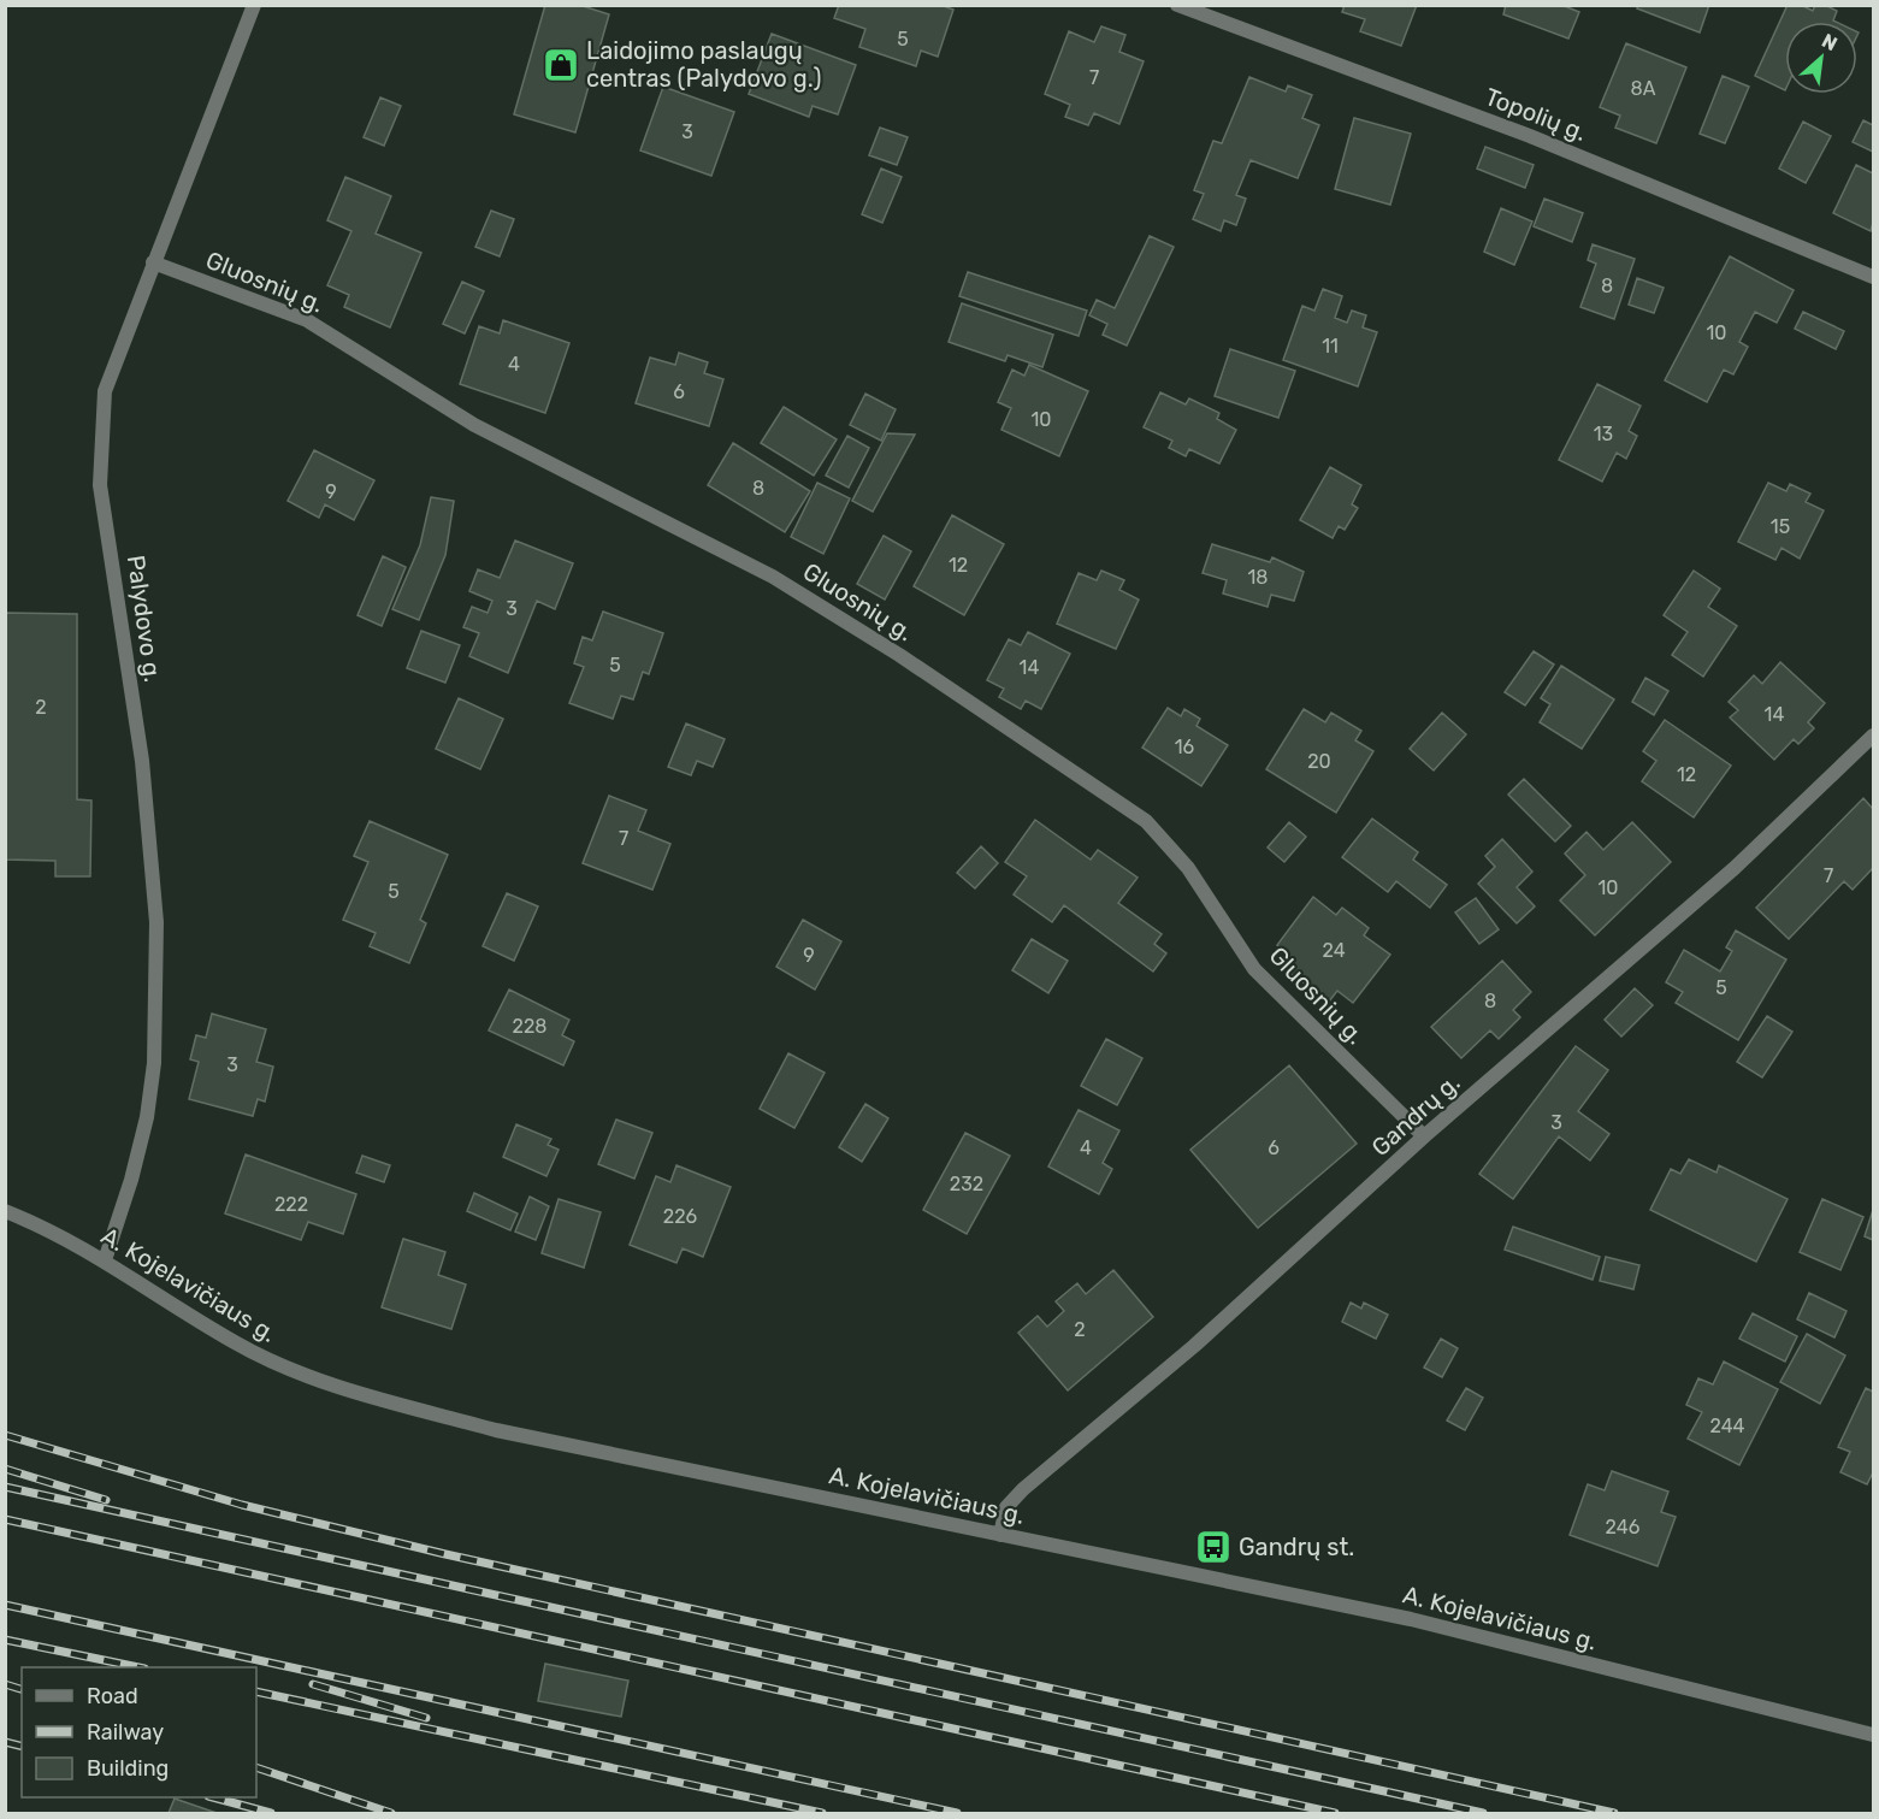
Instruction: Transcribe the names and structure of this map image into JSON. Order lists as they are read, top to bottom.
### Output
{
  "streets": {
    "street": [
      "Topolių g.",
      "Gluosnių g.",
      "Palydovo g.",
      "Gandrų g.",
      "A. Kojelavičiaus g."
    ]
  },
  "crossings": [
    ["Gluosnių g.", "Palydovo g."],
    ["Gluosnių g.", "Gandrų g."],
    ["Palydovo g.", "A. Kojelavičiaus g."],
    ["Gandrų g.", "A. Kojelavičiaus g."]
  ],
  "places": {
    "shop": ["Laidojimo paslaugų centras (Palydovo g.)"],
    "bus stop": ["Gandrų st."]
  },
  "house_numbers": [
    "5",
    "7",
    "8A",
    "3",
    "8",
    "10",
    "11",
    "4",
    "6",
    "10",
    "13",
    "8",
    "9",
    "15",
    "12",
    "18",
    "3",
    "5",
    "14",
    "2",
    "14",
    "16",
    "20",
    "12",
    "7",
    "7",
    "10",
    "5",
    "24",
    "9",
    "5",
    "8",
    "228",
    "3",
    "3",
    "4",
    "6",
    "232",
    "222",
    "226",
    "2",
    "244",
    "246"
  ],
  "legend": ["Road", "Railway", "Building"],
  "north": "top right"
}
